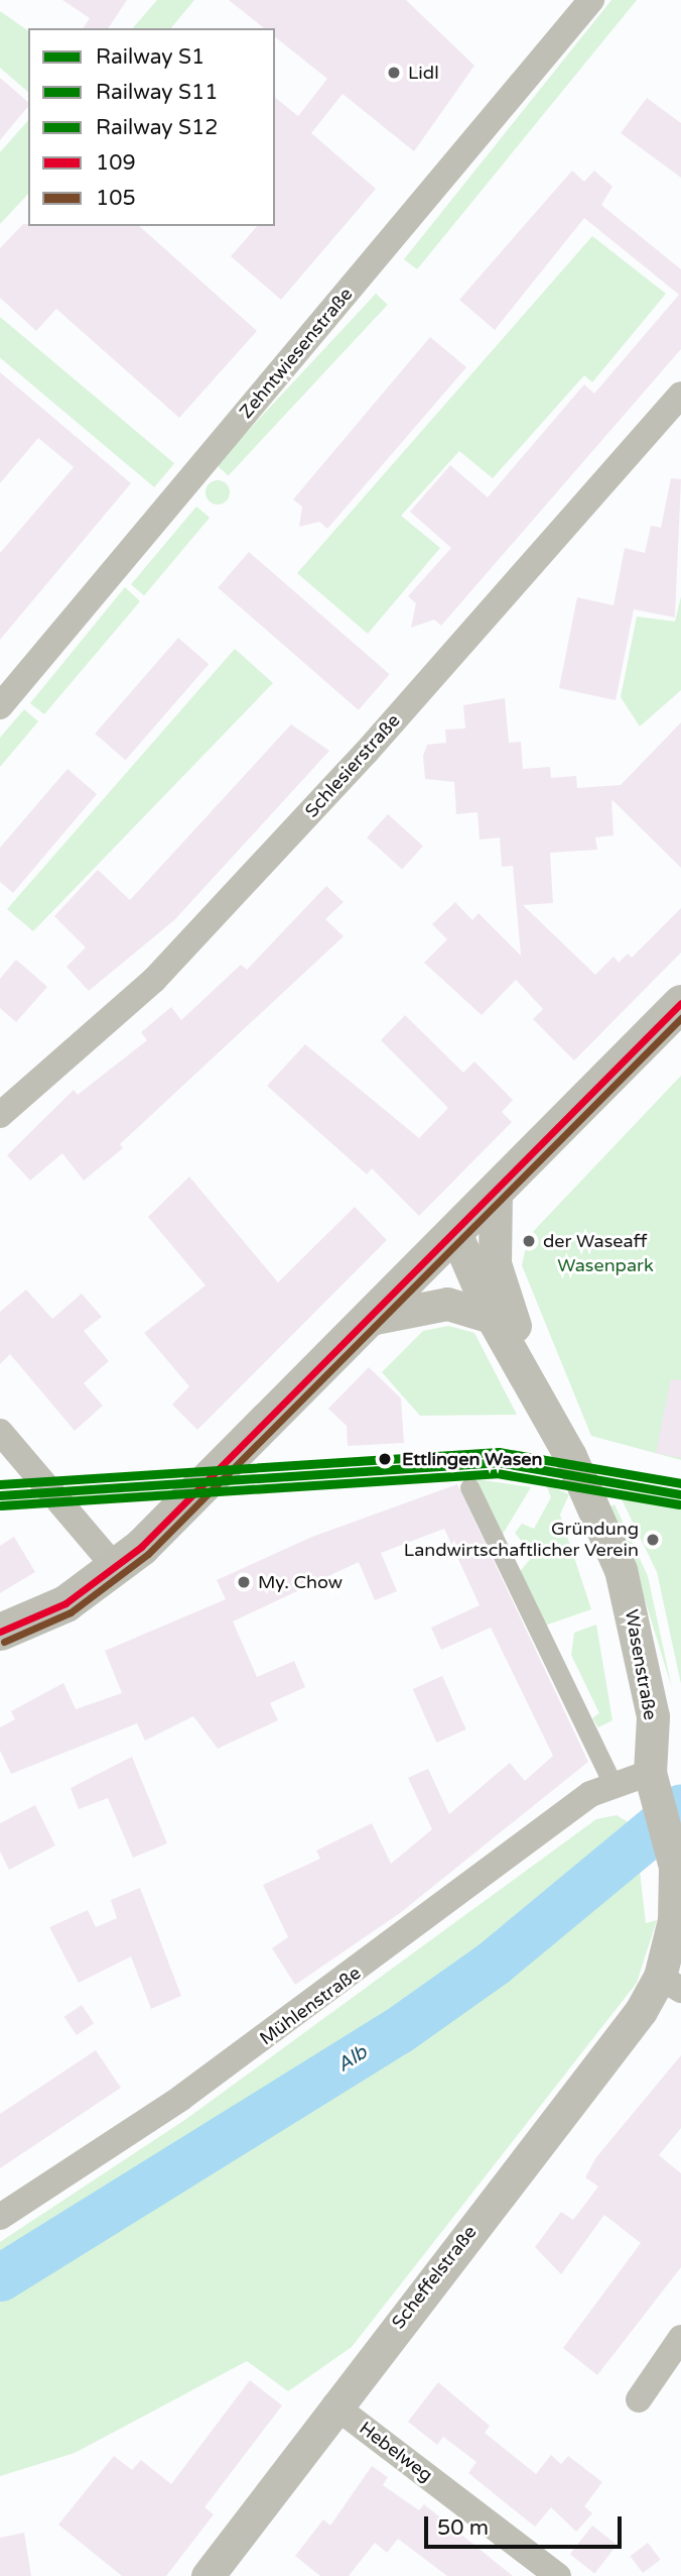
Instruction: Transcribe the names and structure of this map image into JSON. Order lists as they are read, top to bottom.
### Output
{
  "streets": {
    "street": [
      "Zehntwiesenstraße",
      "Schlesierstraße",
      "Wasenstraße",
      "Mühlenstraße",
      "Scheffelstraße",
      "Hebelweg"
    ]
  },
  "crossings": [
    ["Wasenstraße", "Mühlenstraße"],
    ["Wasenstraße", "Scheffelstraße"],
    ["Scheffelstraße", "Hebelweg"]
  ],
  "water": ["Alb"],
  "parks": ["Wasenpark"],
  "places": [
    "Lidl",
    "der Waseaff",
    "Ettlingen Wasen",
    "Gründung Landwirtschaftlicher Verein",
    "My. Chow"
  ],
  "lines": [
    "transit line 109",
    "transit line 105",
    "rail line S12",
    "rail line S1",
    "rail line S11"
  ],
  "legend": [
    "Railway S1",
    "Railway S11",
    "Railway S12",
    "109",
    "105"
  ],
  "scale_bar": "50 m"
}
